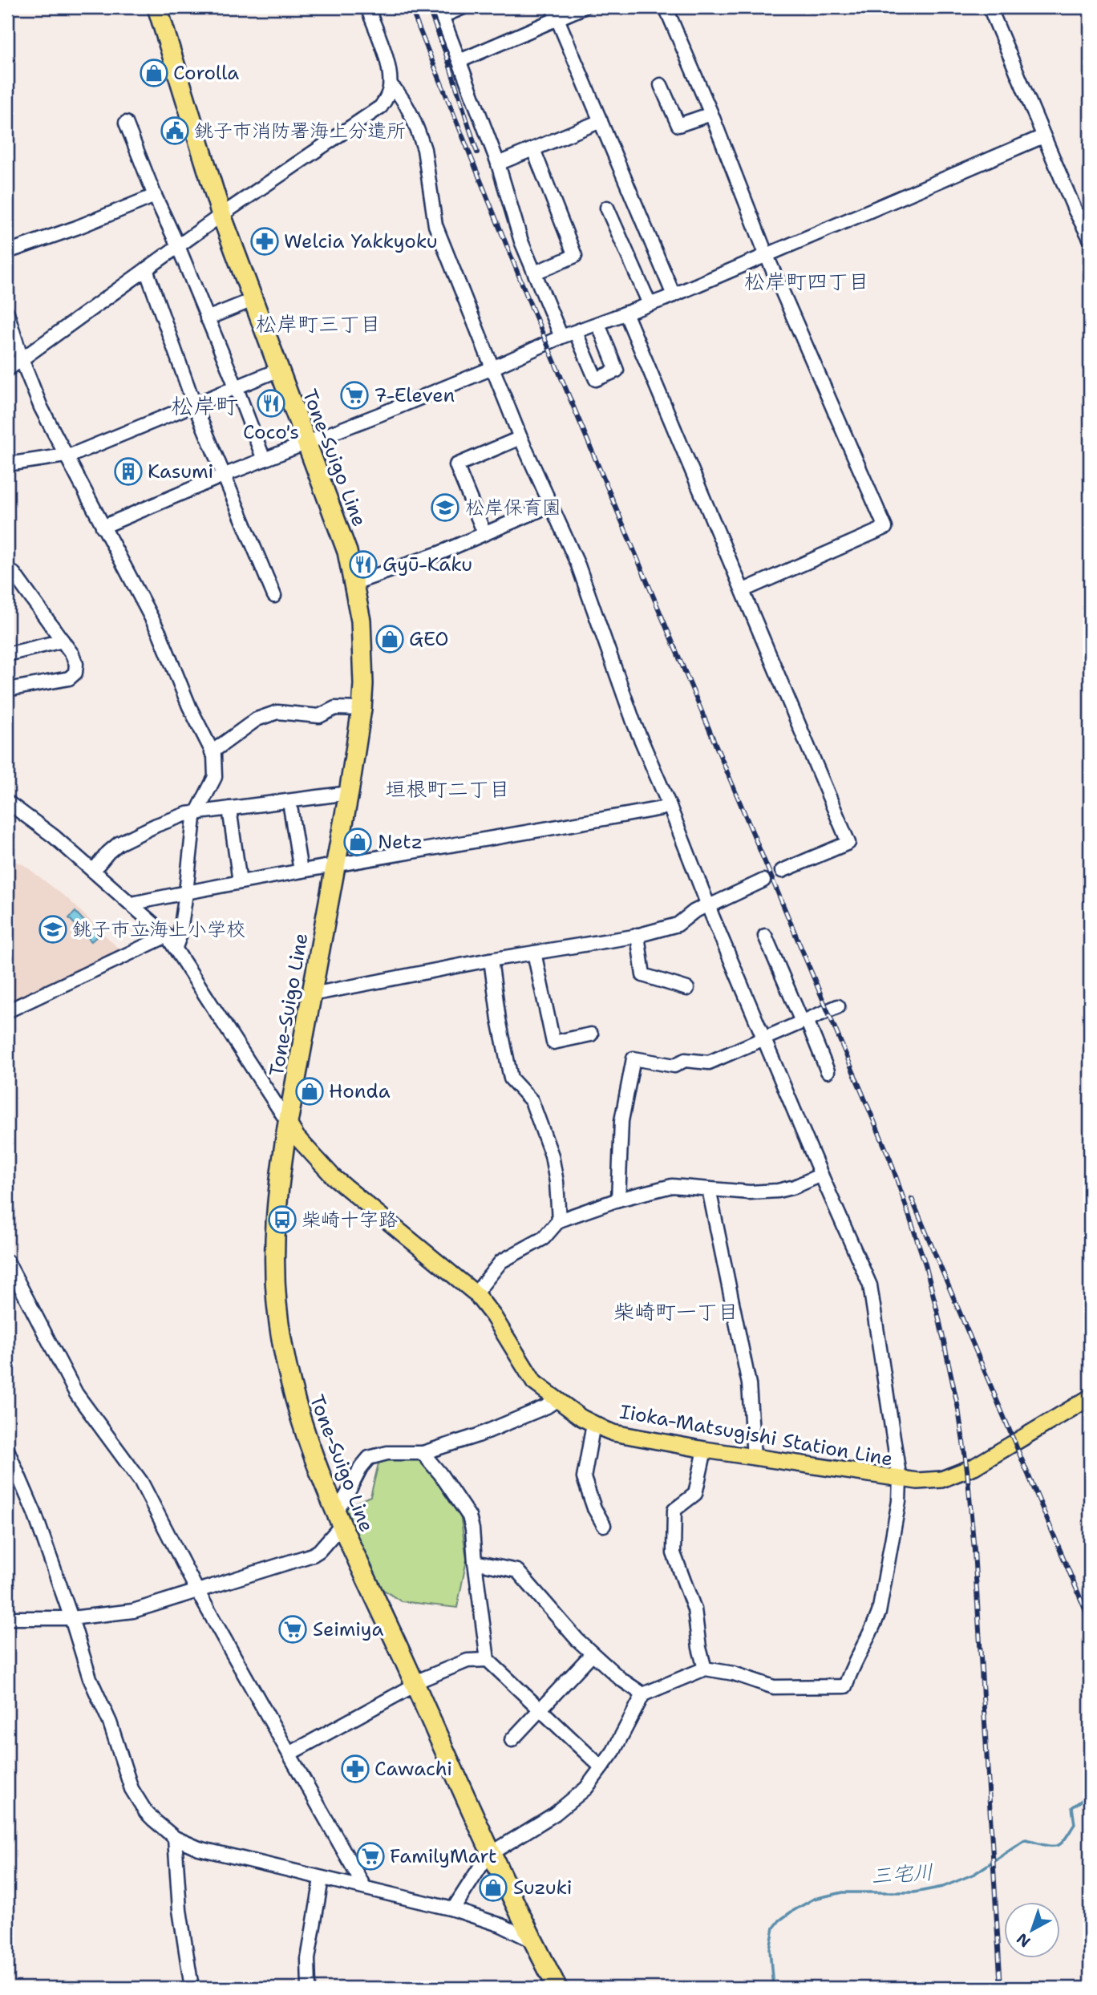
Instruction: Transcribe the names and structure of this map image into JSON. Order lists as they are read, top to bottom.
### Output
{
  "streets": {
    "highway": ["Tone-Suigo Line"],
    "main road": ["Iioka-Matsugishi Station Line"]
  },
  "crossings": [
    ["Tone-Suigo Line", "Iioka-Matsugishi Station Line"]
  ],
  "districts": [
    "松岸町四丁目",
    "松岸町三丁目",
    "松岸町",
    "垣根町二丁目",
    "柴崎町一丁目"
  ],
  "water": ["三宅川"],
  "places": {
    "shop": [
      "Corolla",
      "GEO",
      "Netz",
      "Honda",
      "Suzuki"
    ],
    "public building": ["銚子市消防署海上分遣所"],
    "pharmacy": ["Welcia Yakkyoku", "Cawachi"],
    "supermarket": ["7-Eleven", "Seimiya", "FamilyMart"],
    "restaurant": ["Coco's", "Gyū-Kaku"],
    "building": ["Kasumi"],
    "school or university": ["松岸保育園", "銚子市立海上小学校"],
    "bus stop": ["柴崎十字路"]
  },
  "north": "bottom left"
}
